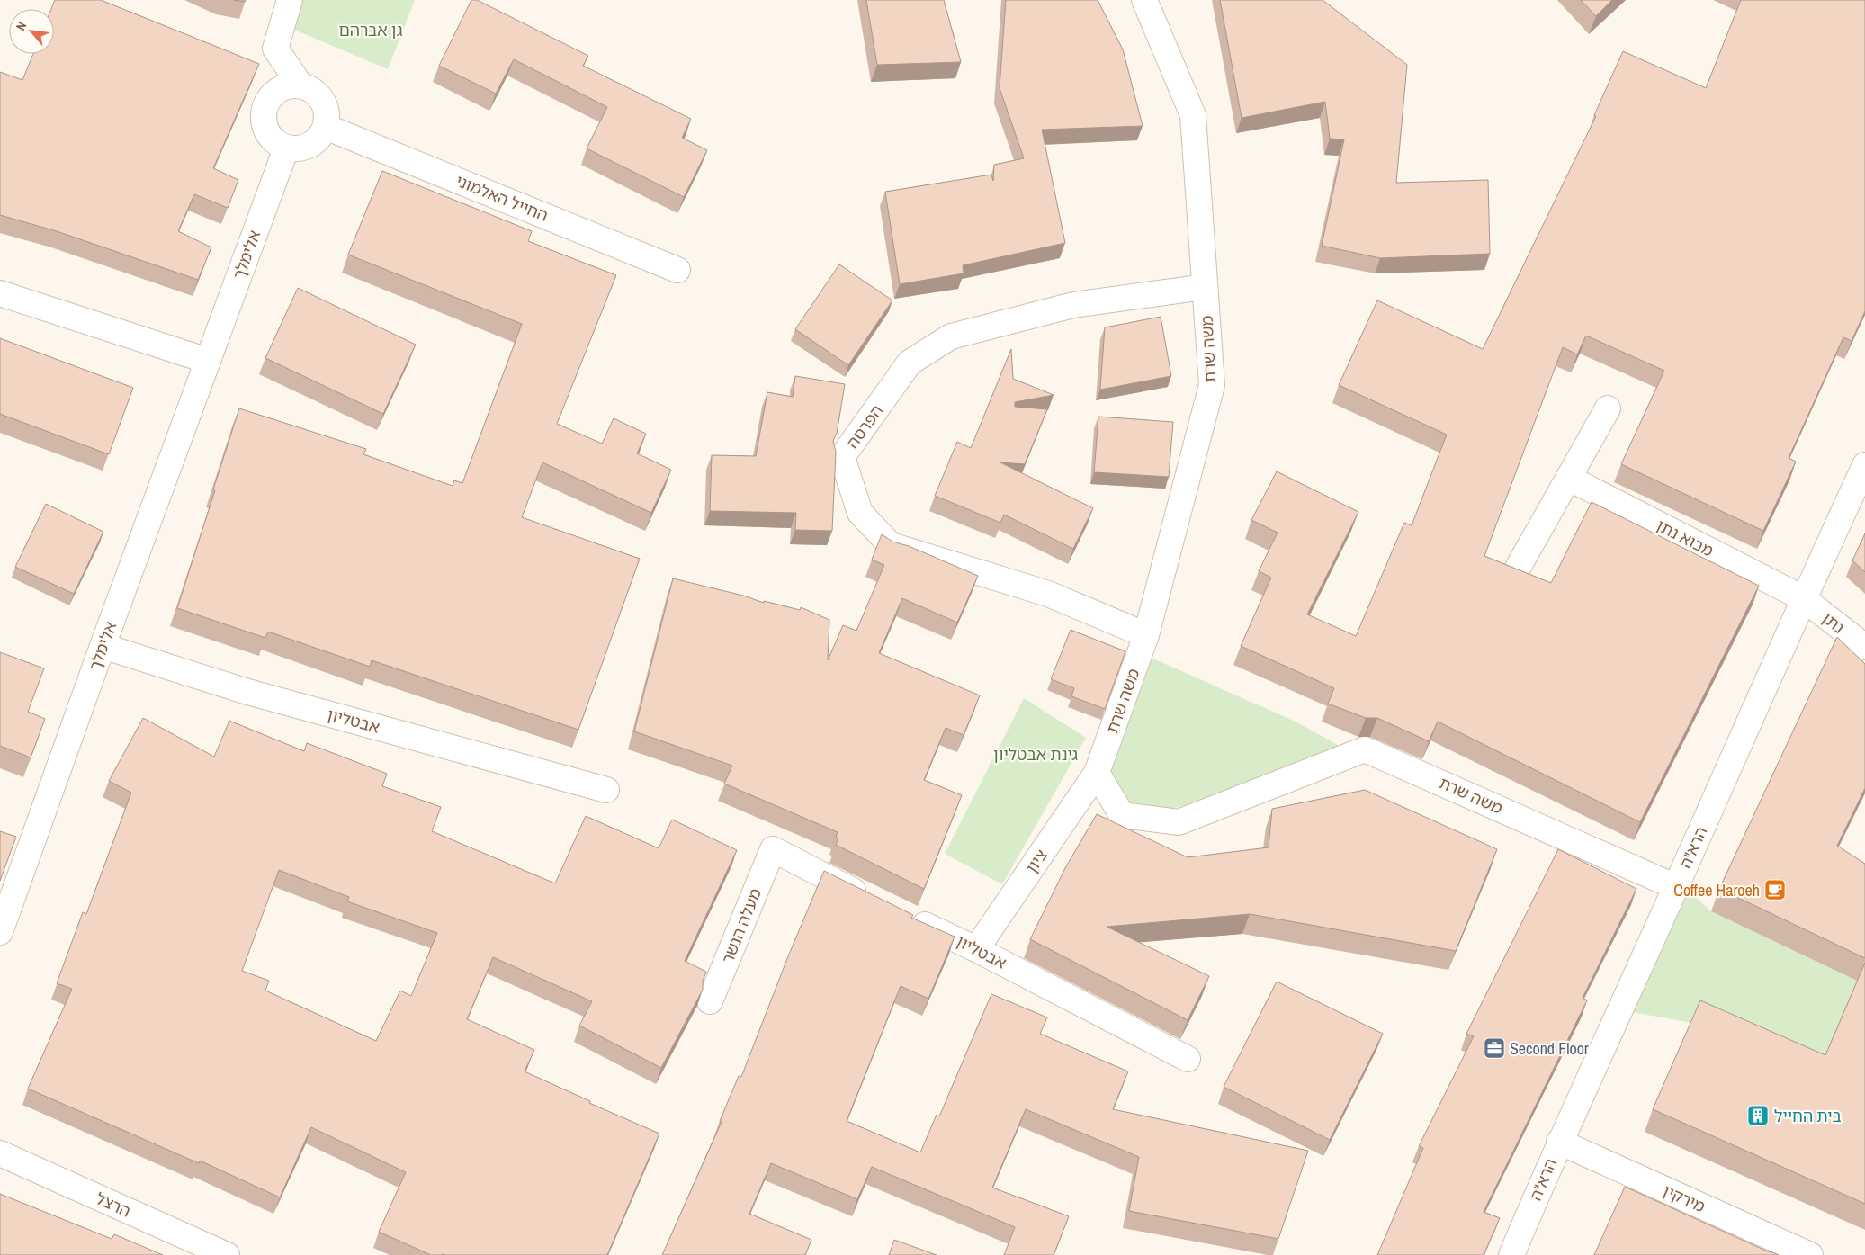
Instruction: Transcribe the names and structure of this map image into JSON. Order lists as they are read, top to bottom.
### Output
{
  "streets": {
    "street": [
      "החייל האלמוני",
      "אלימלך",
      "משה שרת",
      "הפרסה",
      "מבוא נתן",
      "נתן",
      "אבטליון",
      "הרא\"ה",
      "ציון",
      "מעלה הנשר",
      "מירקין",
      "הרצל"
    ]
  },
  "crossings": [
    ["החייל האלמוני", "אלימלך"],
    ["אלימלך", "אבטליון"],
    ["משה שרת", "הפרסה"],
    ["משה שרת", "הרא\"ה"],
    ["משה שרת", "ציון"],
    ["מבוא נתן", "נתן"],
    ["מבוא נתן", "הרא\"ה"],
    ["נתן", "הרא\"ה"],
    ["אבטליון", "ציון"],
    ["הרא\"ה", "מירקין"]
  ],
  "parks": ["גן אברהם", "גינת אבטליון"],
  "places": {
    "cafe": ["Coffee Haroeh"],
    "office": ["Second Floor"],
    "building": ["בית החייל"]
  },
  "north": "top left"
}
